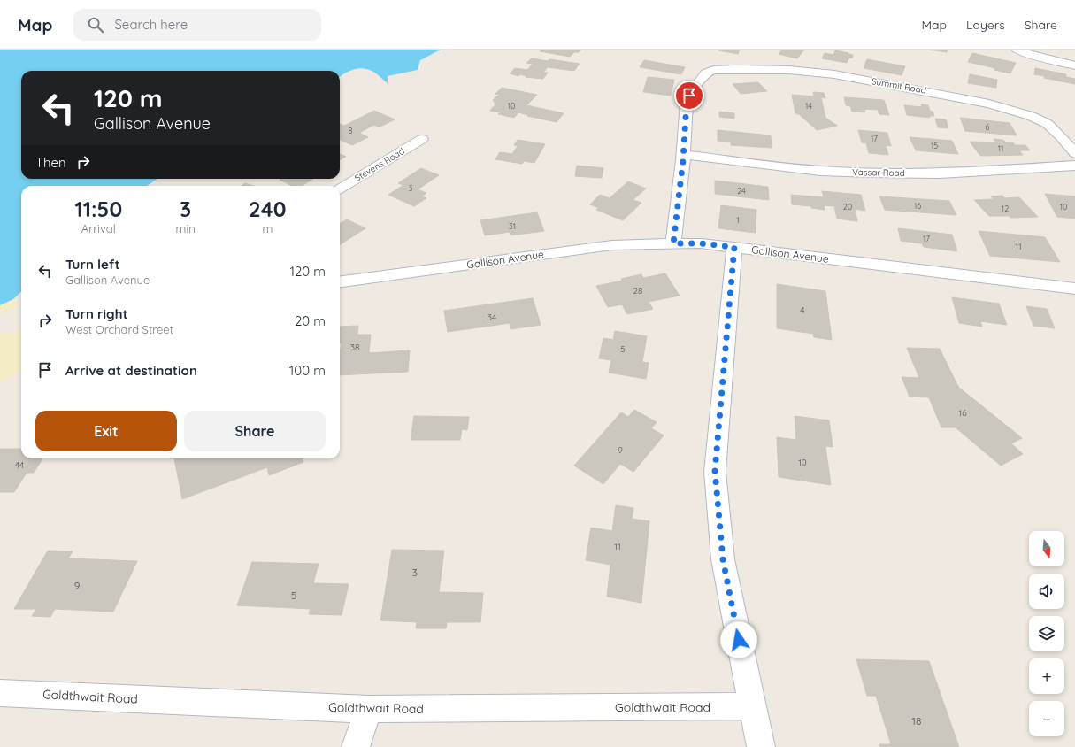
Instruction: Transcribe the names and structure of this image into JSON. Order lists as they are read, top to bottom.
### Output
{
  "streets": {
    "street": [
      "Summit Road",
      "Stevens Road",
      "Vassar Road",
      "Gallison Avenue",
      "Goldthwait Road"
    ]
  },
  "crossings": [
    ["Summit Road", "Vassar Road"]
  ],
  "house_numbers": [
    "10",
    "14",
    "6",
    "8",
    "17",
    "15",
    "11",
    "3",
    "24",
    "16",
    "20",
    "10",
    "12",
    "1",
    "31",
    "17",
    "11",
    "28",
    "4",
    "34",
    "38",
    "5",
    "16",
    "9",
    "10",
    "44",
    "11",
    "3",
    "9",
    "5",
    "18"
  ],
  "north": "bottom",
  "page": {
    "header": "Map",
    "search": "Search here",
    "nav": ["Map", "Layers", "Share"],
    "turn": ["120 m", "Gallison Avenue"],
    "then": "Then",
    "eta": [
      "11:50",
      "Arrival",
      "3",
      "min",
      "240",
      "m"
    ],
    "list": [
      {
        "name": "Turn left",
        "note": "Gallison Avenue",
        "value": "120 m"
      },
      {
        "name": "Turn right",
        "note": "West Orchard Street",
        "value": "20 m"
      },
      {
        "name": "Arrive at destination",
        "value": "100 m"
      }
    ],
    "buttons": ["Exit", "Share"],
    "map_buttons": ["+", "−"]
  }
}
